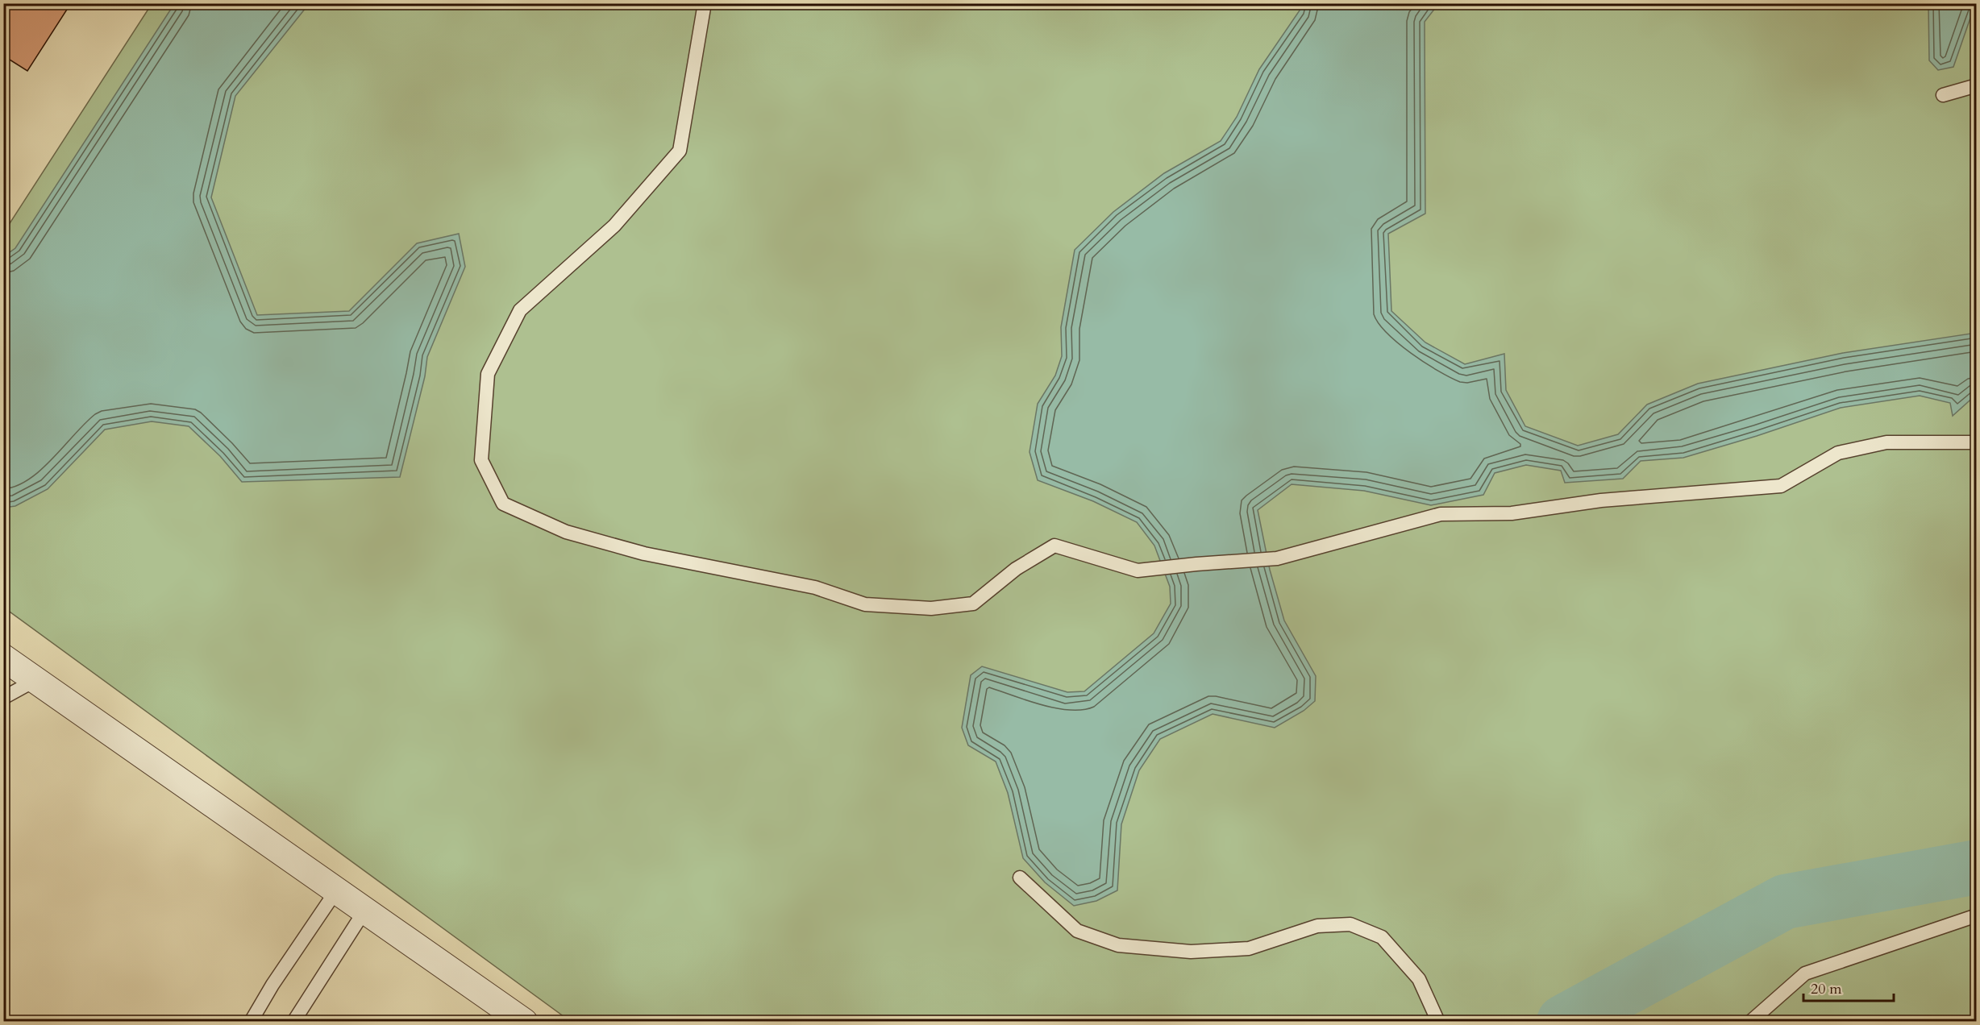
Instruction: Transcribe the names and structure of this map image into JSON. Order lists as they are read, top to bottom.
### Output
{
  "scale_bar": "20 m"
}
